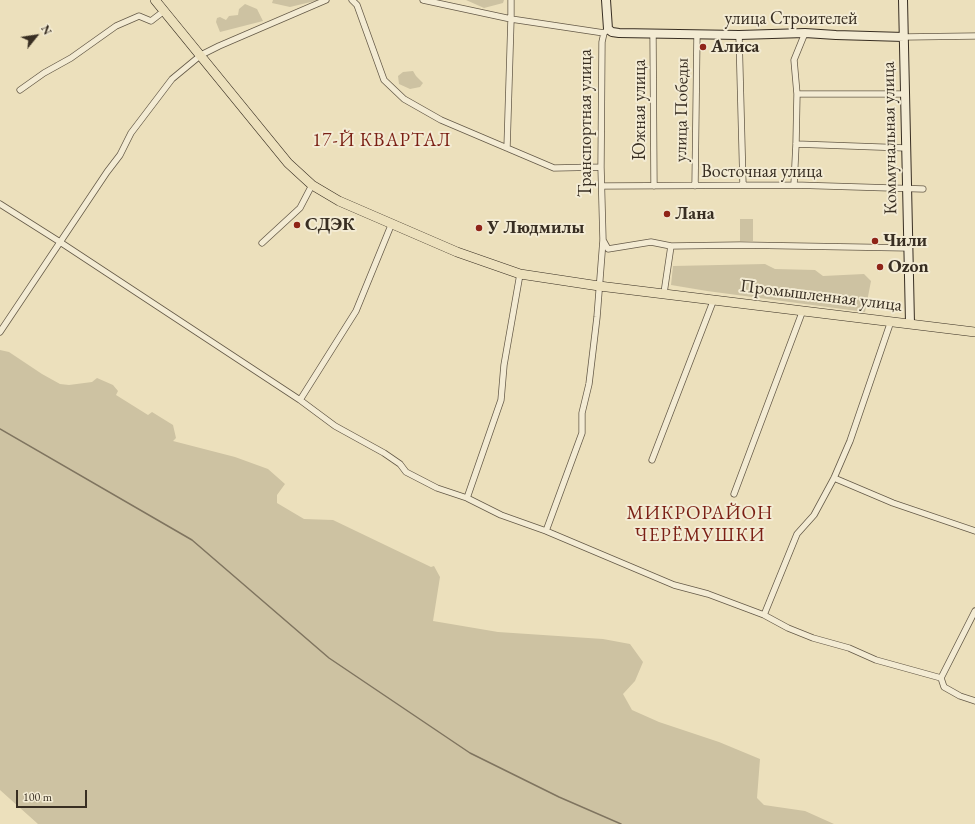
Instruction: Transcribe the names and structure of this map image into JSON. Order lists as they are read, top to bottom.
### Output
{
  "streets": {
    "main road": ["Промышленная улица"],
    "street": [
      "улица Строителей",
      "Южная улица",
      "улица Победы",
      "Транспортная улица",
      "Коммунальная улица",
      "Восточная улица"
    ]
  },
  "crossings": [
    ["улица Строителей", "Южная улица"],
    ["улица Строителей", "улица Победы"],
    ["улица Строителей", "Транспортная улица"],
    ["улица Строителей", "Коммунальная улица"],
    ["Южная улица", "Восточная улица"],
    ["улица Победы", "Восточная улица"],
    ["Транспортная улица", "Восточная улица"],
    ["Транспортная улица", "Промышленная улица"],
    ["Коммунальная улица", "Восточная улица"],
    ["Коммунальная улица", "Промышленная улица"]
  ],
  "districts": ["17-Й КВАРТАЛ", "МИКРОРАЙОН ЧЕРЁМУШКИ"],
  "places": [
    "Алиса",
    "Лана",
    "СДЭК",
    "У Людмилы",
    "Чили",
    "Ozon"
  ],
  "scale_bar": "100 m",
  "north": "top right"
}
